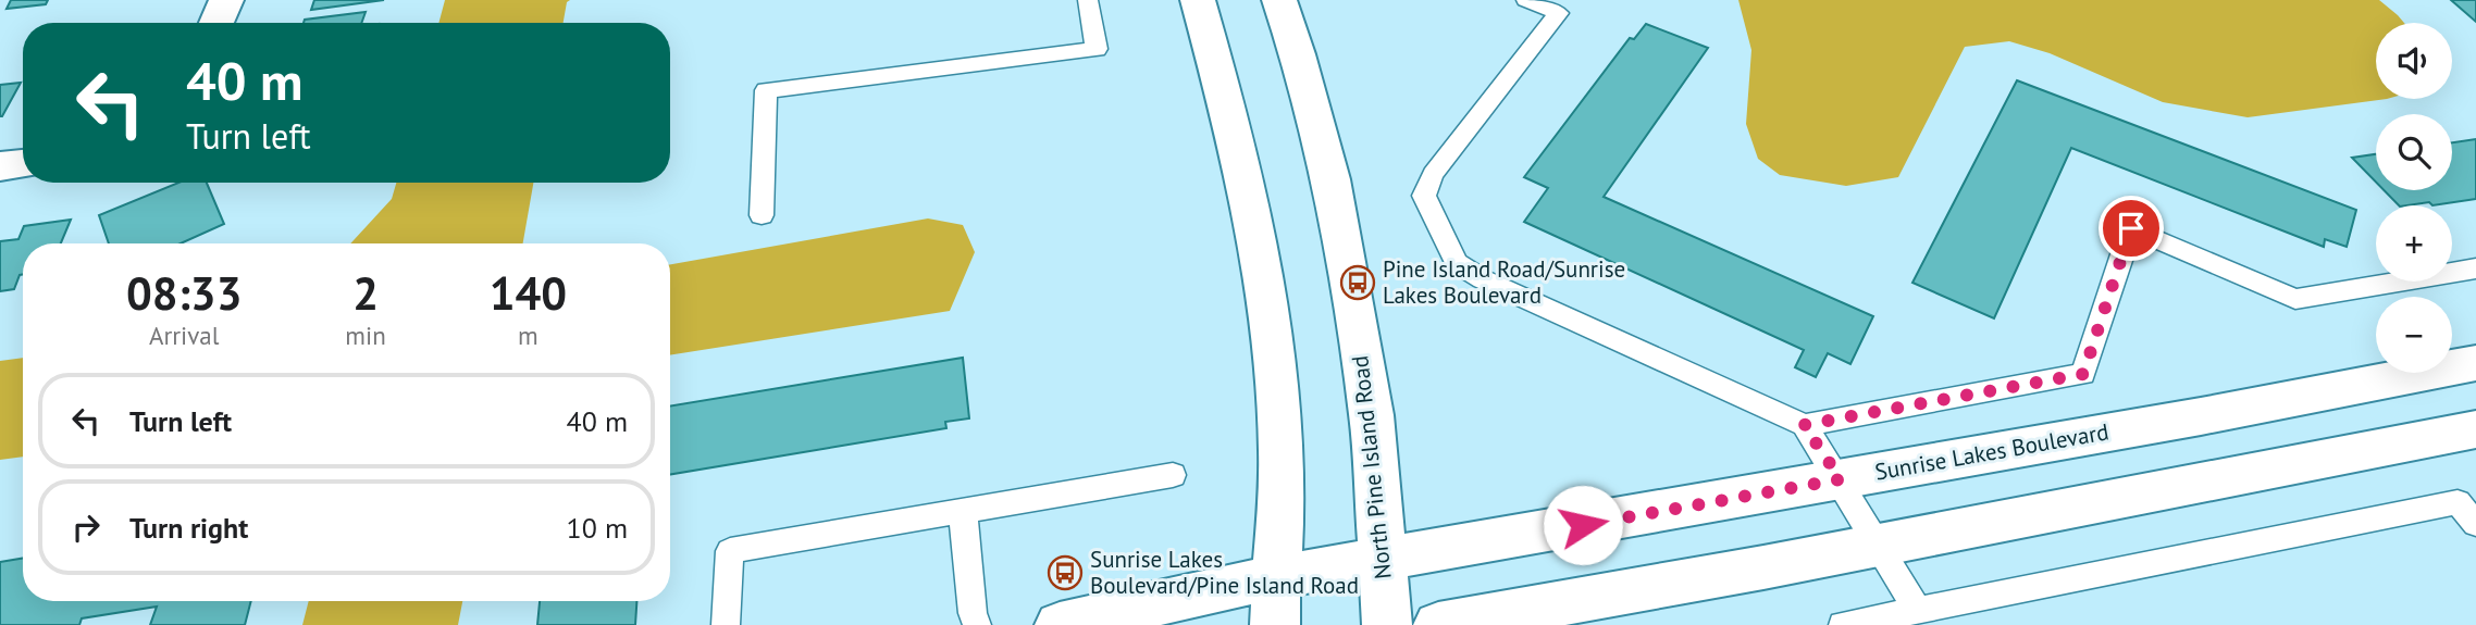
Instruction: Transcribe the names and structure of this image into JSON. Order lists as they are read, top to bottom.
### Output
{
  "streets": {
    "street": ["Sunrise Lakes Boulevard", "North Pine Island Road"]
  },
  "crossings": [
    ["Sunrise Lakes Boulevard", "North Pine Island Road"]
  ],
  "places": {
    "bus stop": ["Pine Island Road/Sunrise Lakes Boulevard", "Sunrise Lakes Boulevard/Pine Island Road"]
  },
  "page": {
    "map_buttons": ["+", "−"],
    "turn": ["40 m", "Turn left"],
    "eta": [
      "08:33",
      "Arrival",
      "2",
      "min",
      "140",
      "m"
    ],
    "list": [
      {
        "name": "Turn left",
        "value": "40 m"
      },
      {
        "name": "Turn right",
        "value": "10 m"
      }
    ]
  }
}
